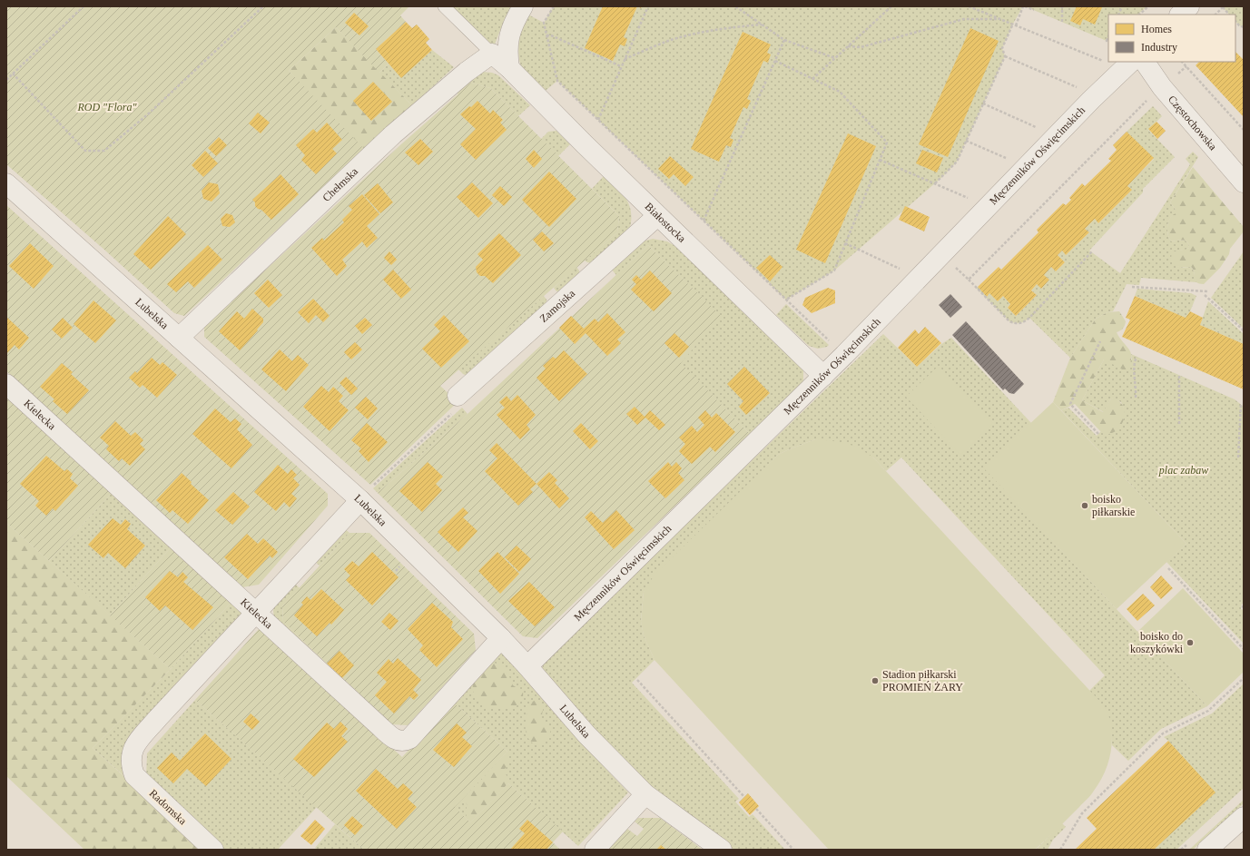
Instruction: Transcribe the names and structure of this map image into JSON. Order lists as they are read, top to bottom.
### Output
{
  "streets": {
    "street": [
      "Częstochowska",
      "Męczenników Oświęcimskich",
      "Chełmska",
      "Białostocka",
      "Zamojska",
      "Lubelska",
      "Kielecka",
      "Radomska"
    ]
  },
  "crossings": [
    ["Męczenników Oświęcimskich", "Białostocka"],
    ["Męczenników Oświęcimskich", "Lubelska"],
    ["Chełmska", "Lubelska"],
    ["Białostocka", "Zamojska"],
    ["Lubelska", "Kielecka"],
    ["Kielecka", "Radomska"]
  ],
  "parks": ["ROD \"Flora\"", "plac zabaw"],
  "places": ["boisko piłkarskie", "boisko do koszykówki", "Stadion piłkarski PROMIEŃ ŻARY"],
  "legend": ["Homes", "Industry"]
}
